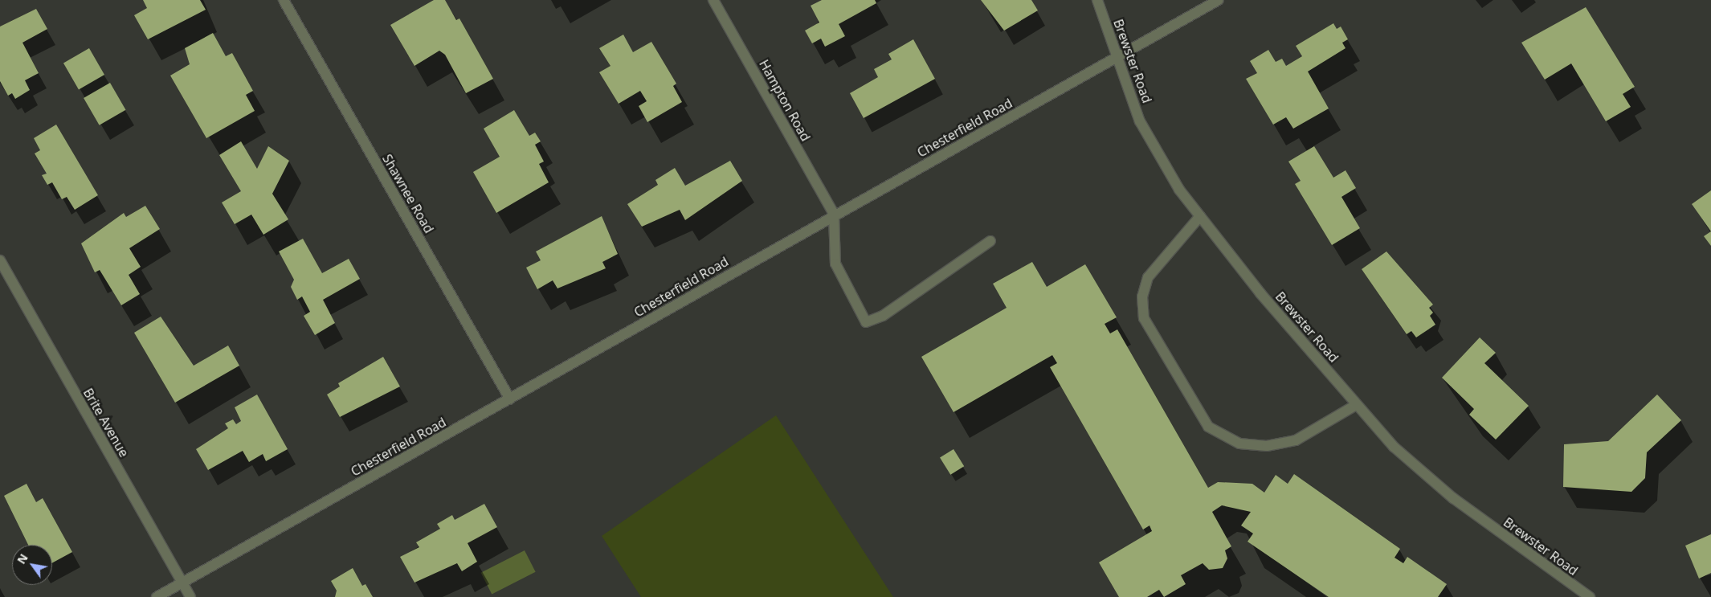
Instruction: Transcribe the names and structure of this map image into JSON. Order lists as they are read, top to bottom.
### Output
{
  "streets": {
    "street": [
      "Brewster Road",
      "Hampton Road",
      "Chesterfield Road",
      "Shawnee Road",
      "Brite Avenue"
    ]
  },
  "crossings": [
    ["Brewster Road", "Chesterfield Road"],
    ["Hampton Road", "Chesterfield Road"],
    ["Chesterfield Road", "Shawnee Road"],
    ["Chesterfield Road", "Brite Avenue"]
  ],
  "north": "top left"
}
